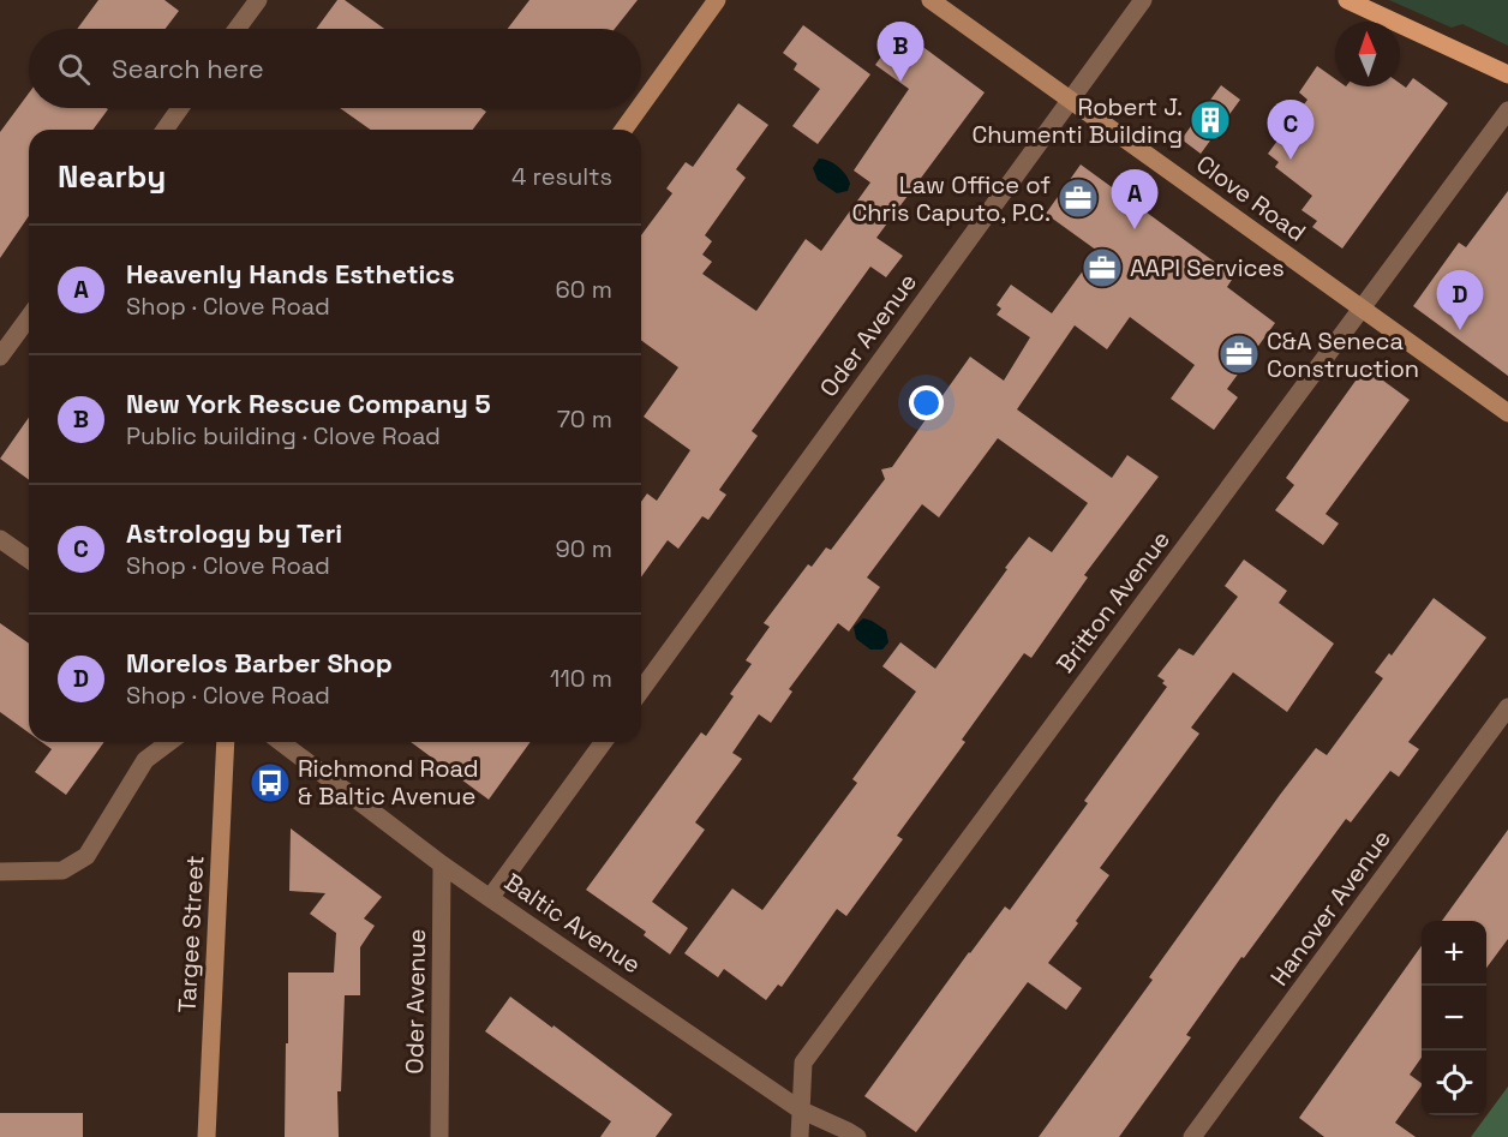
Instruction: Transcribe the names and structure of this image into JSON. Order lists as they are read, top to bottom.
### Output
{
  "streets": {
    "street": [
      "Clove Road",
      "Oder Avenue",
      "Britton Avenue",
      "Hanover Avenue",
      "Baltic Avenue",
      "Targee Street"
    ]
  },
  "crossings": [
    ["Clove Road", "Oder Avenue"],
    ["Clove Road", "Britton Avenue"],
    ["Oder Avenue", "Baltic Avenue"],
    ["Britton Avenue", "Baltic Avenue"]
  ],
  "places": {
    "building": ["Robert J. Chumenti Building"],
    "office": ["Law Office of Chris Caputo, P.C.", "AAPI Services", "C&A Seneca Construction"],
    "bus stop": ["Richmond Road & Baltic Avenue"]
  },
  "north": "top",
  "page": {
    "pins": [
      "B",
      "C",
      "A",
      "D"
    ],
    "search": "Search here",
    "heading": ["Nearby", "4 results"],
    "list": [
      {
        "mark": "A",
        "name": "Heavenly Hands Esthetics",
        "note": "Shop · Clove Road",
        "value": "60 m"
      },
      {
        "mark": "B",
        "name": "New York Rescue Company 5",
        "note": "Public building · Clove Road",
        "value": "70 m"
      },
      {
        "mark": "C",
        "name": "Astrology by Teri",
        "note": "Shop · Clove Road",
        "value": "90 m"
      },
      {
        "mark": "D",
        "name": "Morelos Barber Shop",
        "note": "Shop · Clove Road",
        "value": "110 m"
      }
    ],
    "map_buttons": ["+", "−"]
  }
}
